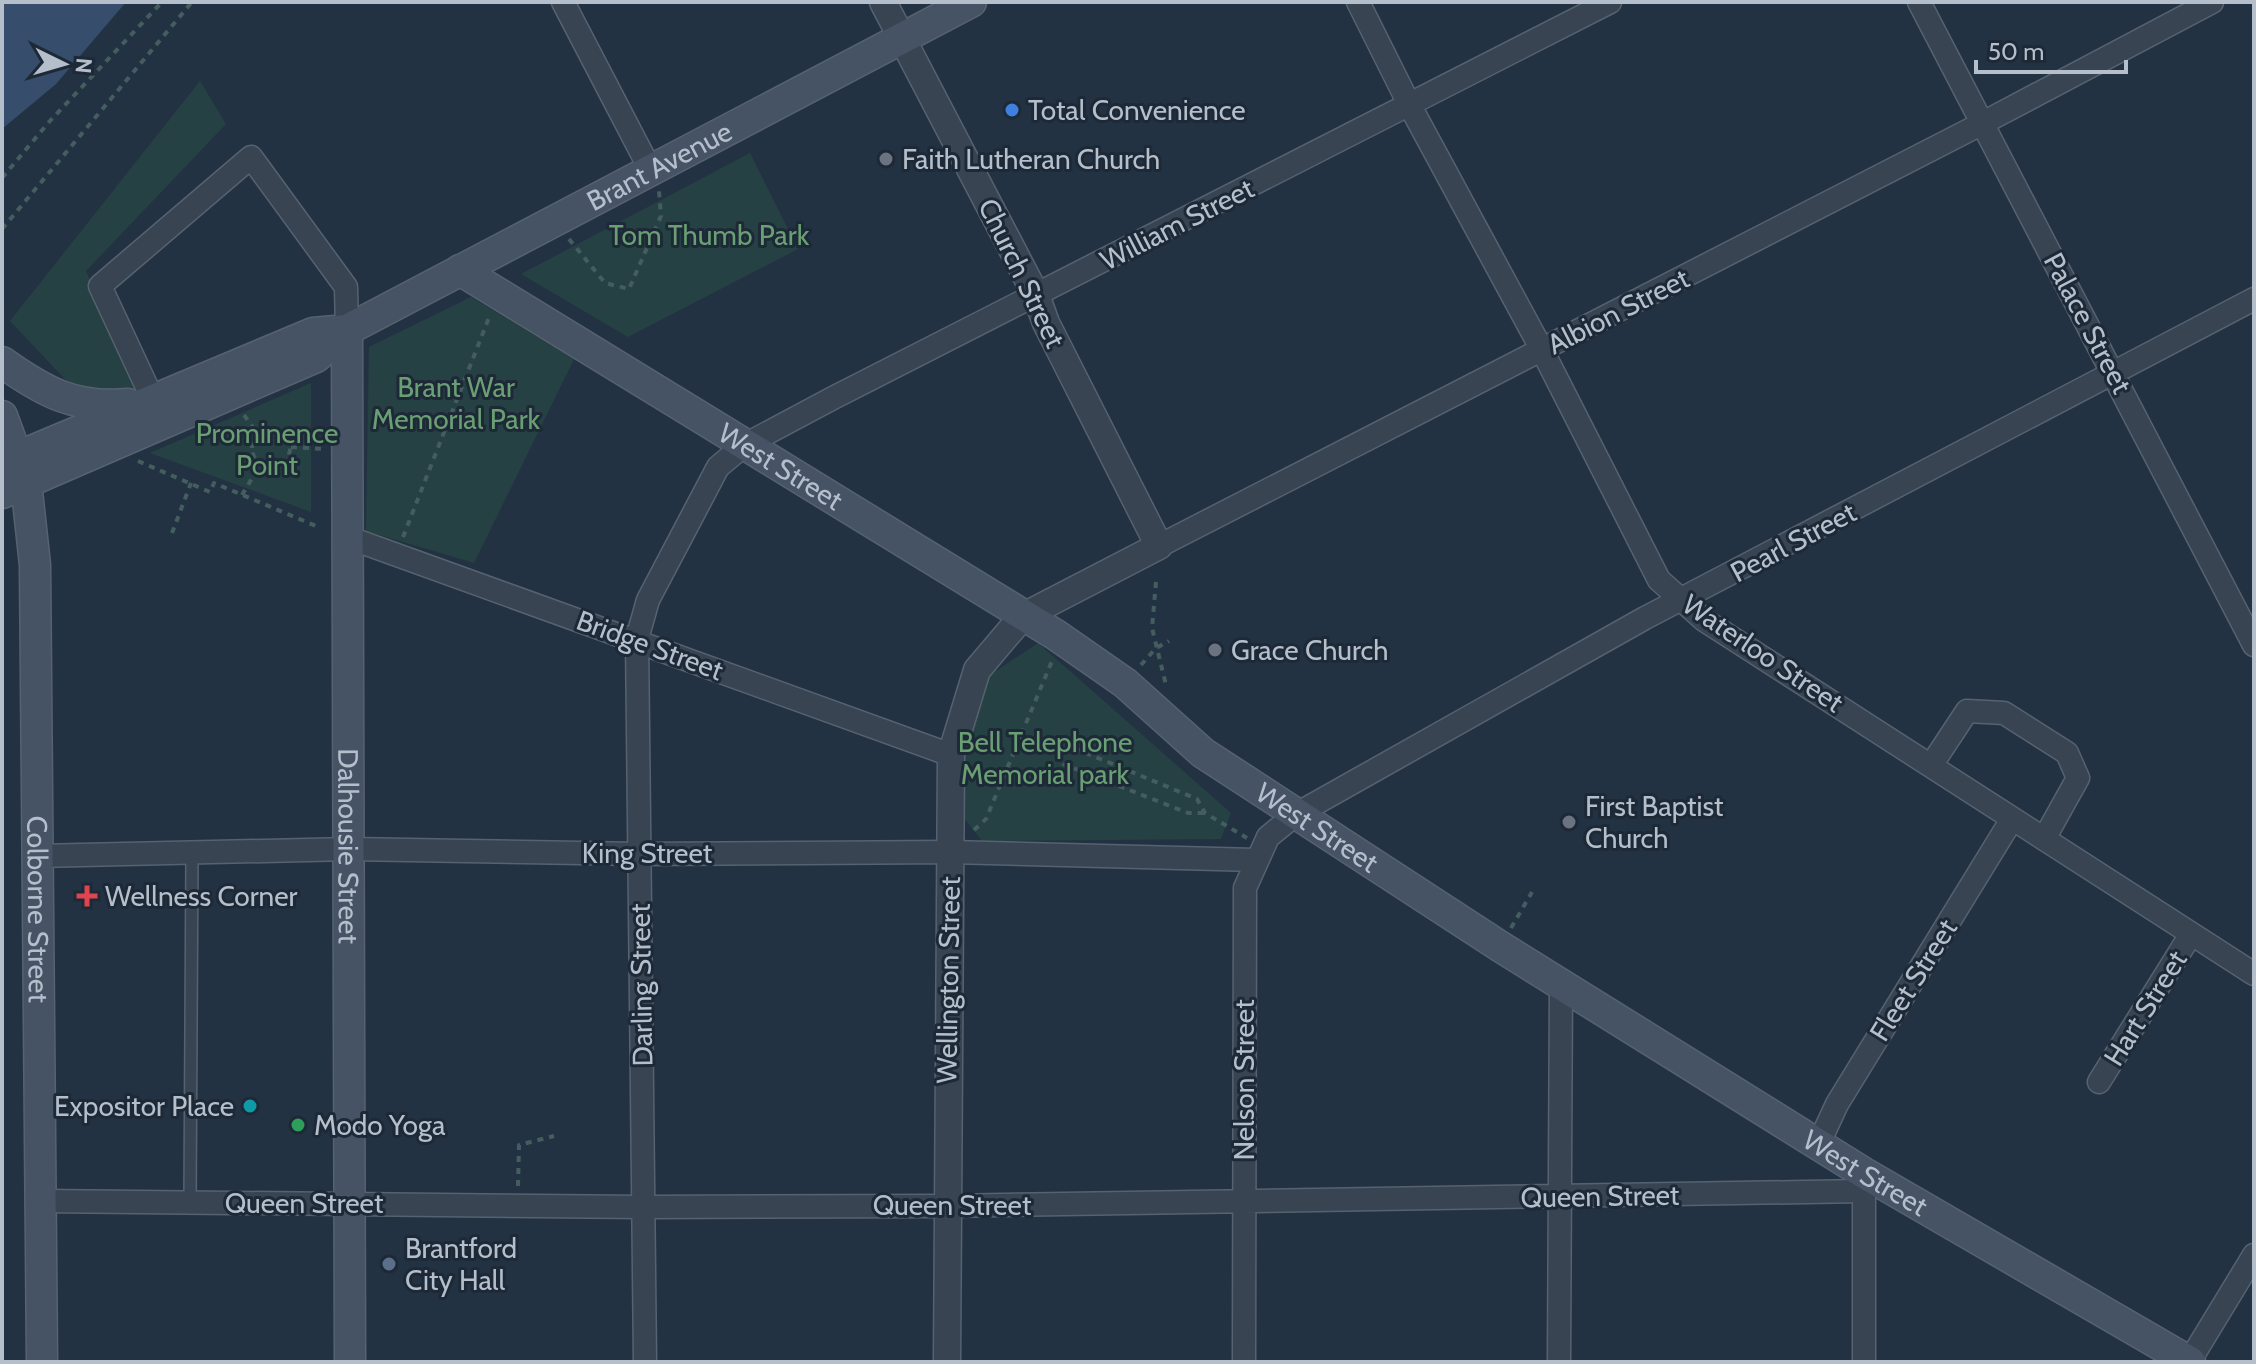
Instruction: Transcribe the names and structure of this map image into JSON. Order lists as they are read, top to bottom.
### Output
{
  "streets": {
    "main road": [
      "Brant Avenue",
      "West Street",
      "Dalhousie Street",
      "Colborne Street"
    ],
    "street": [
      "William Street",
      "Church Street",
      "Albion Street",
      "Palace Street",
      "Pearl Street",
      "Bridge Street",
      "Waterloo Street",
      "King Street",
      "Wellington Street",
      "Fleet Street",
      "Darling Street",
      "Hart Street",
      "Nelson Street",
      "Queen Street"
    ]
  },
  "crossings": [
    ["Brant Avenue", "Church Street"],
    ["Brant Avenue", "West Street"],
    ["Brant Avenue", "Dalhousie Street"],
    ["Brant Avenue", "Colborne Street"],
    ["William Street", "Church Street"],
    ["William Street", "West Street"],
    ["William Street", "Waterloo Street"],
    ["William Street", "Darling Street"],
    ["Church Street", "Albion Street"],
    ["Albion Street", "Palace Street"],
    ["Albion Street", "West Street"],
    ["Albion Street", "Waterloo Street"],
    ["Albion Street", "Wellington Street"],
    ["Palace Street", "Pearl Street"],
    ["West Street", "Pearl Street"],
    ["West Street", "Wellington Street"],
    ["West Street", "Fleet Street"],
    ["West Street", "Darling Street"],
    ["West Street", "Nelson Street"],
    ["West Street", "Queen Street"],
    ["Pearl Street", "Waterloo Street"],
    ["Pearl Street", "Nelson Street"],
    ["Bridge Street", "Dalhousie Street"],
    ["Bridge Street", "Wellington Street"],
    ["Bridge Street", "Darling Street"],
    ["Waterloo Street", "Fleet Street"],
    ["Waterloo Street", "Hart Street"],
    ["Dalhousie Street", "King Street"],
    ["Dalhousie Street", "Queen Street"],
    ["King Street", "Colborne Street"],
    ["King Street", "Wellington Street"],
    ["King Street", "Darling Street"],
    ["King Street", "Nelson Street"],
    ["Colborne Street", "Queen Street"],
    ["Wellington Street", "Queen Street"],
    ["Darling Street", "Queen Street"],
    ["Nelson Street", "Queen Street"]
  ],
  "parks": [
    "Tom Thumb Park",
    "Brant War Memorial Park",
    "Prominence Point",
    "Bell Telephone Memorial park"
  ],
  "places": {
    "other": [
      "Total Convenience",
      "Faith Lutheran Church",
      "Grace Church",
      "First Baptist Church",
      "Expositor Place",
      "Modo Yoga",
      "Brantford City Hall"
    ],
    "health": ["Wellness Corner"]
  },
  "scale_bar": "50 m",
  "north": "right"
}
